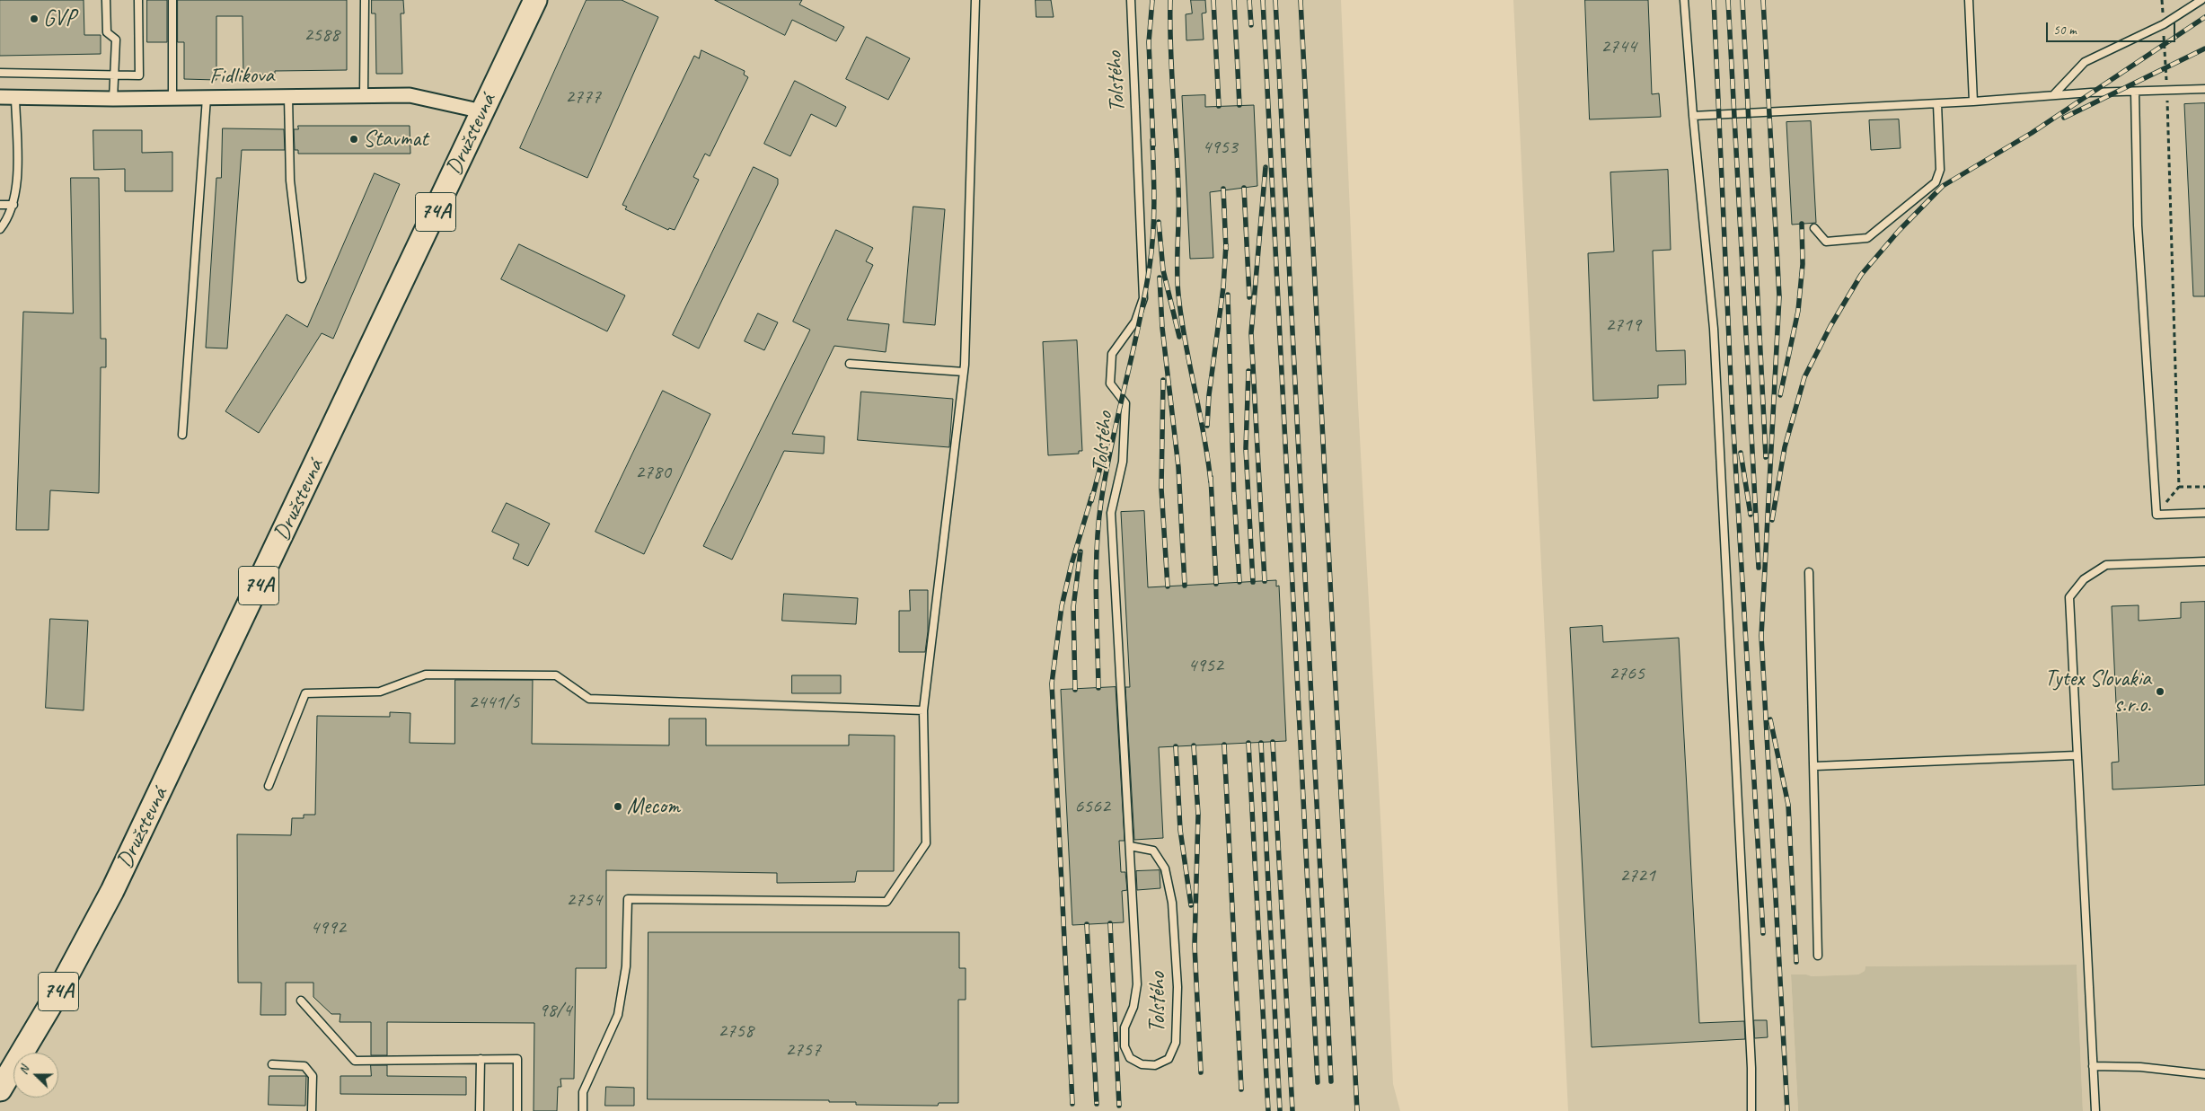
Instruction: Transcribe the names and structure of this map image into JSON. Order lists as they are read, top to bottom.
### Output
{
  "streets": {
    "main road": ["Družstevná", "74A"],
    "street": ["Fidlikova"],
    "lane": ["Tolstého"]
  },
  "crossings": [
    ["Fidlikova", "Družstevná"]
  ],
  "places": [
    "GVP",
    "Stavmat",
    "Tytex Slovakia s.r.o.",
    "Mecom"
  ],
  "house_numbers": [
    "2588",
    "2744",
    "2777",
    "4953",
    "2719",
    "2780",
    "4952",
    "2765",
    "2441/5",
    "6562",
    "2721",
    "2754",
    "4992",
    "98/4",
    "2758",
    "2757"
  ],
  "scale_bar": "50 m",
  "north": "left"
}
